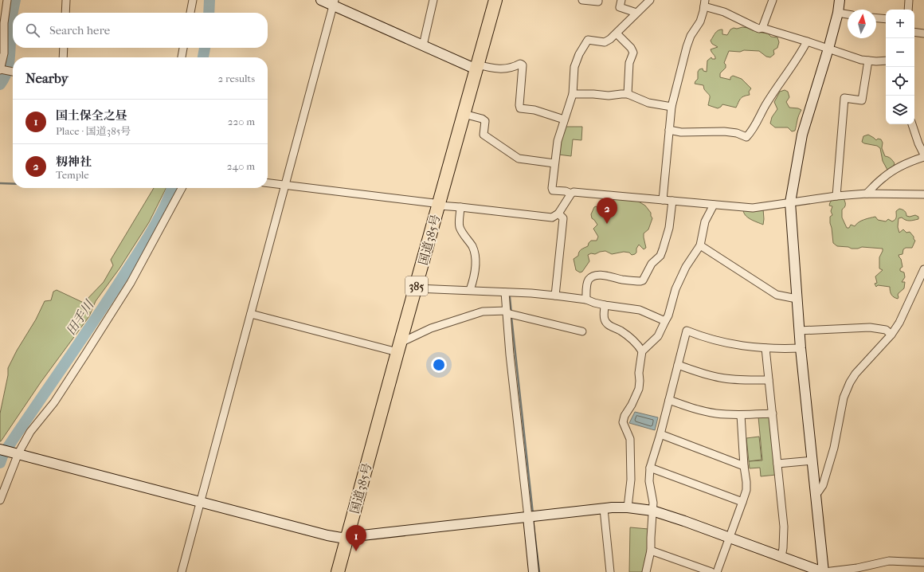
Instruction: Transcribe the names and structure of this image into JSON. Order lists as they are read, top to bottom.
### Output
{
  "streets": {
    "highway": ["国道385号", "385"]
  },
  "water": ["田手川"],
  "north": "top",
  "page": {
    "map_buttons": ["+", "−"],
    "search": "Search here",
    "heading": ["Nearby", "2 results"],
    "list": [
      {
        "mark": "1",
        "name": "国土保全之昼",
        "note": "Place · 国道385号",
        "value": "220 m"
      },
      {
        "mark": "2",
        "name": "籾神社",
        "note": "Temple",
        "value": "240 m"
      }
    ],
    "pins": ["2", "1"]
  }
}
